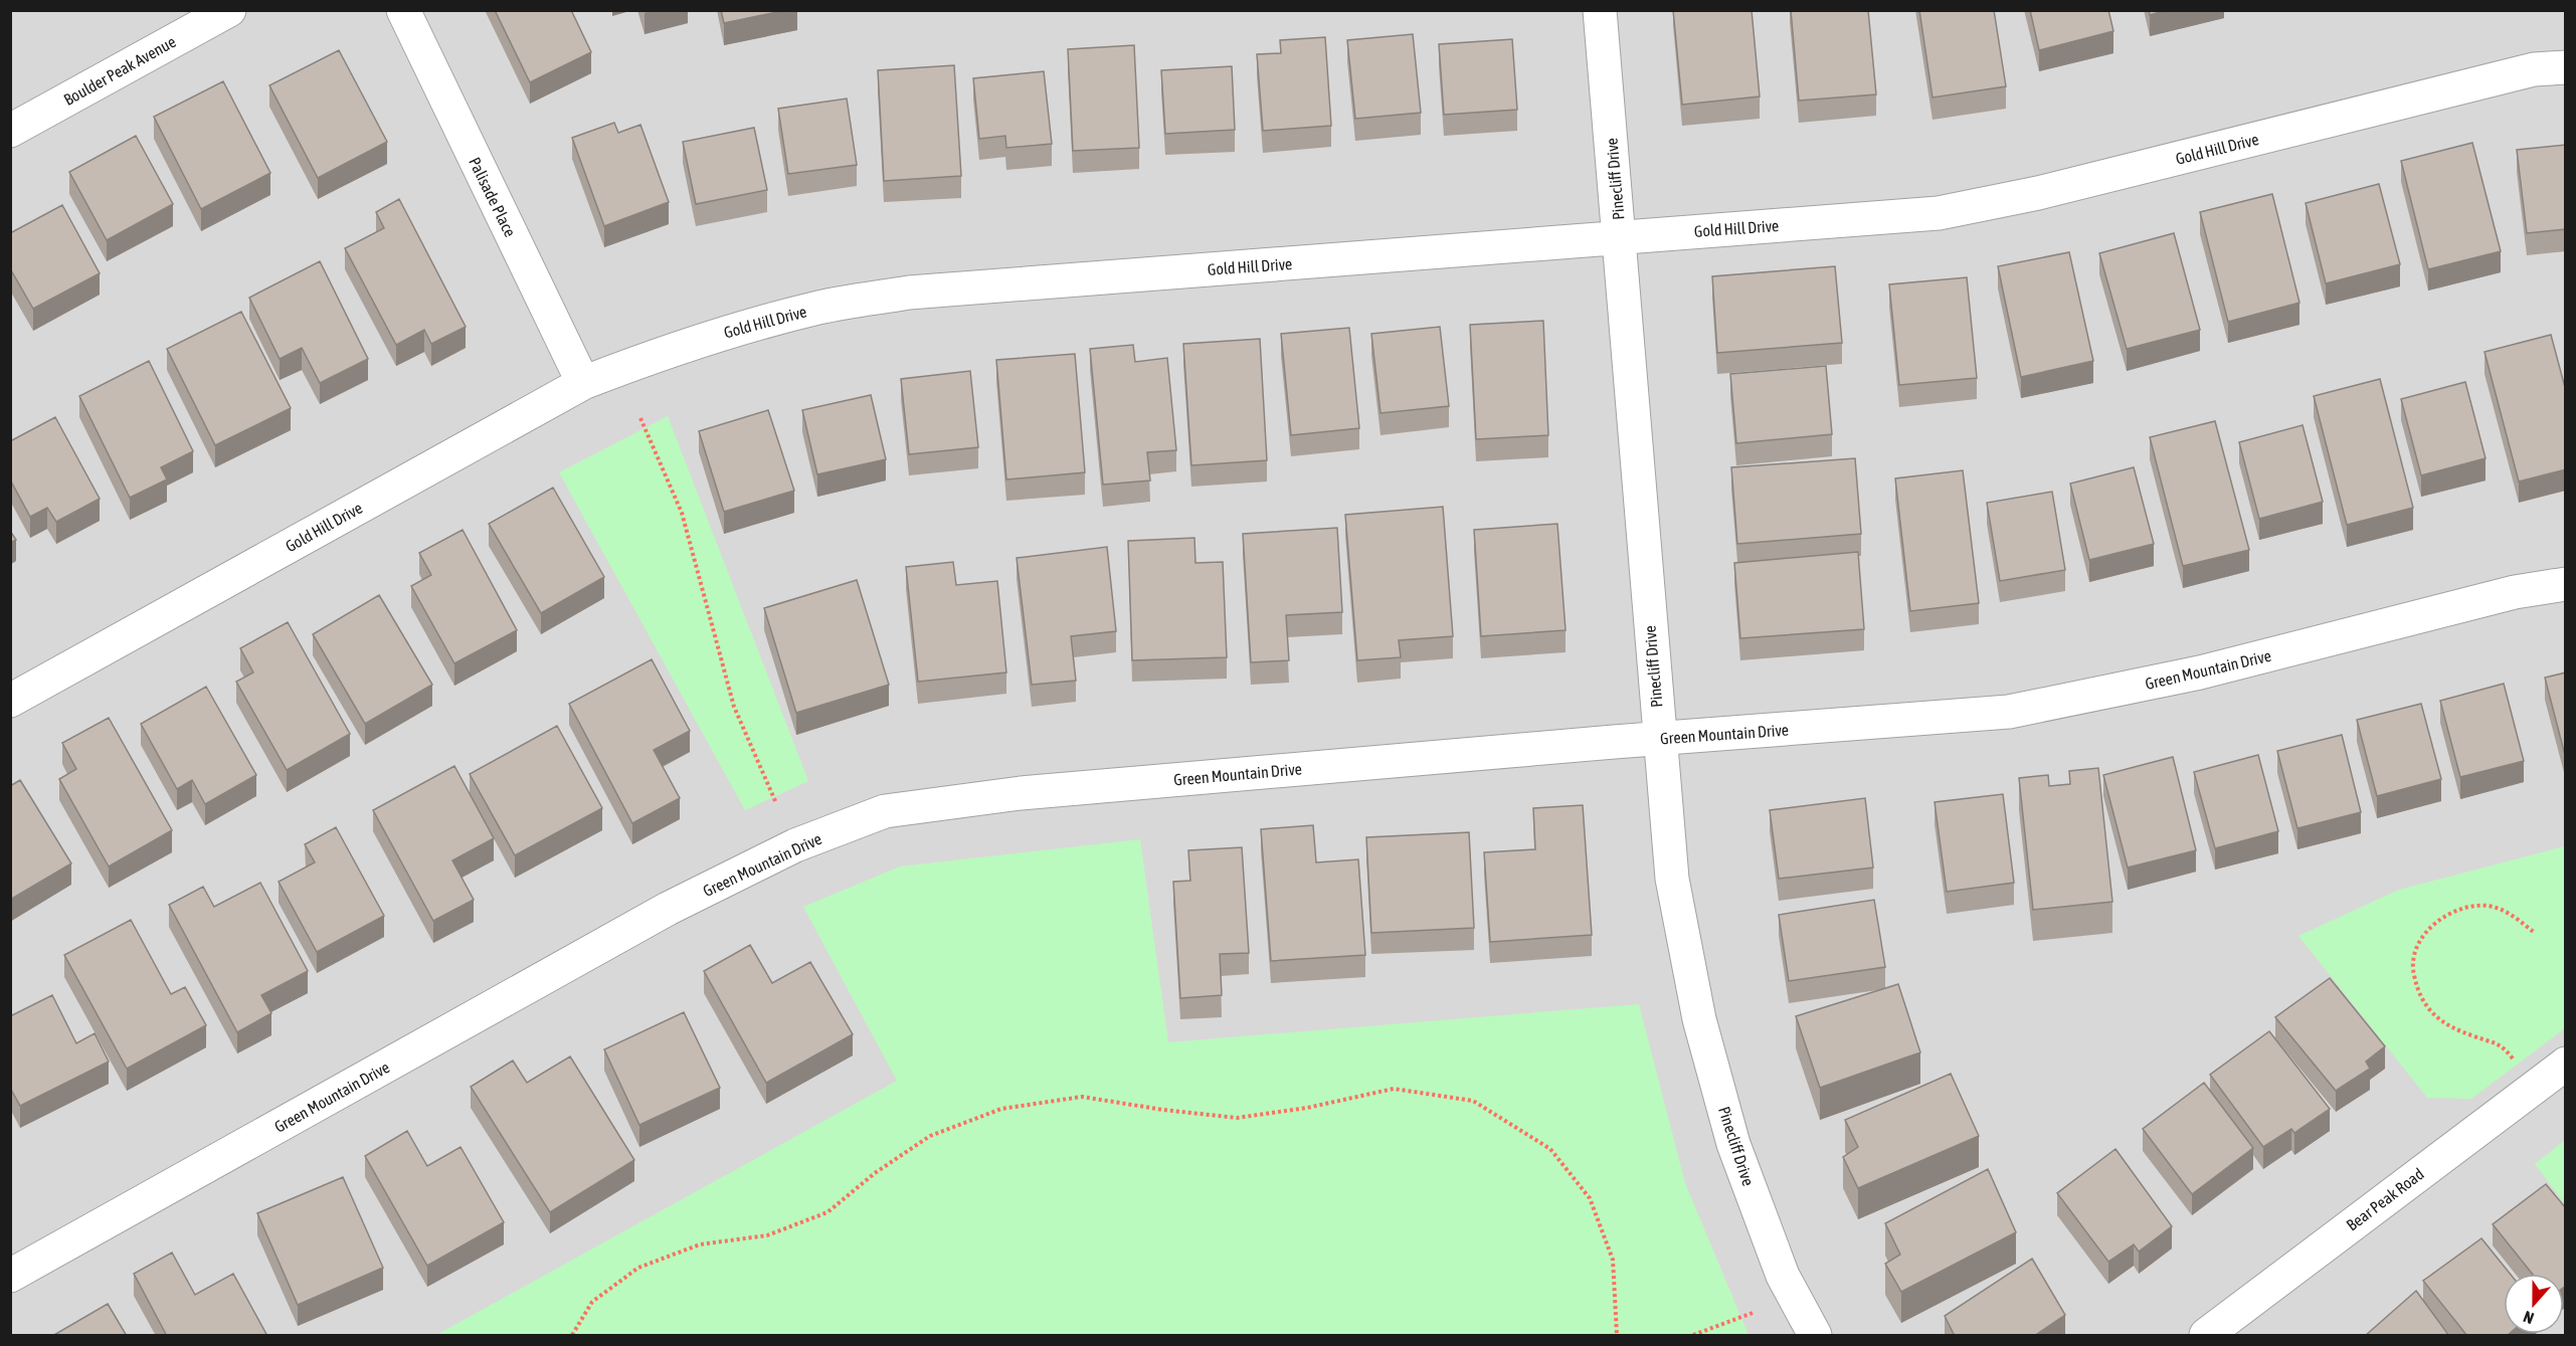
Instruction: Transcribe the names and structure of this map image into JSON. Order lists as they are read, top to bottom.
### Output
{
  "streets": {
    "street": [
      "Boulder Peak Avenue",
      "Gold Hill Drive",
      "Pinecliff Drive",
      "Palisade Place",
      "Green Mountain Drive",
      "Bear Peak Road"
    ]
  },
  "crossings": [
    ["Gold Hill Drive", "Pinecliff Drive"],
    ["Gold Hill Drive", "Palisade Place"],
    ["Pinecliff Drive", "Green Mountain Drive"]
  ],
  "north": "bottom"
}
